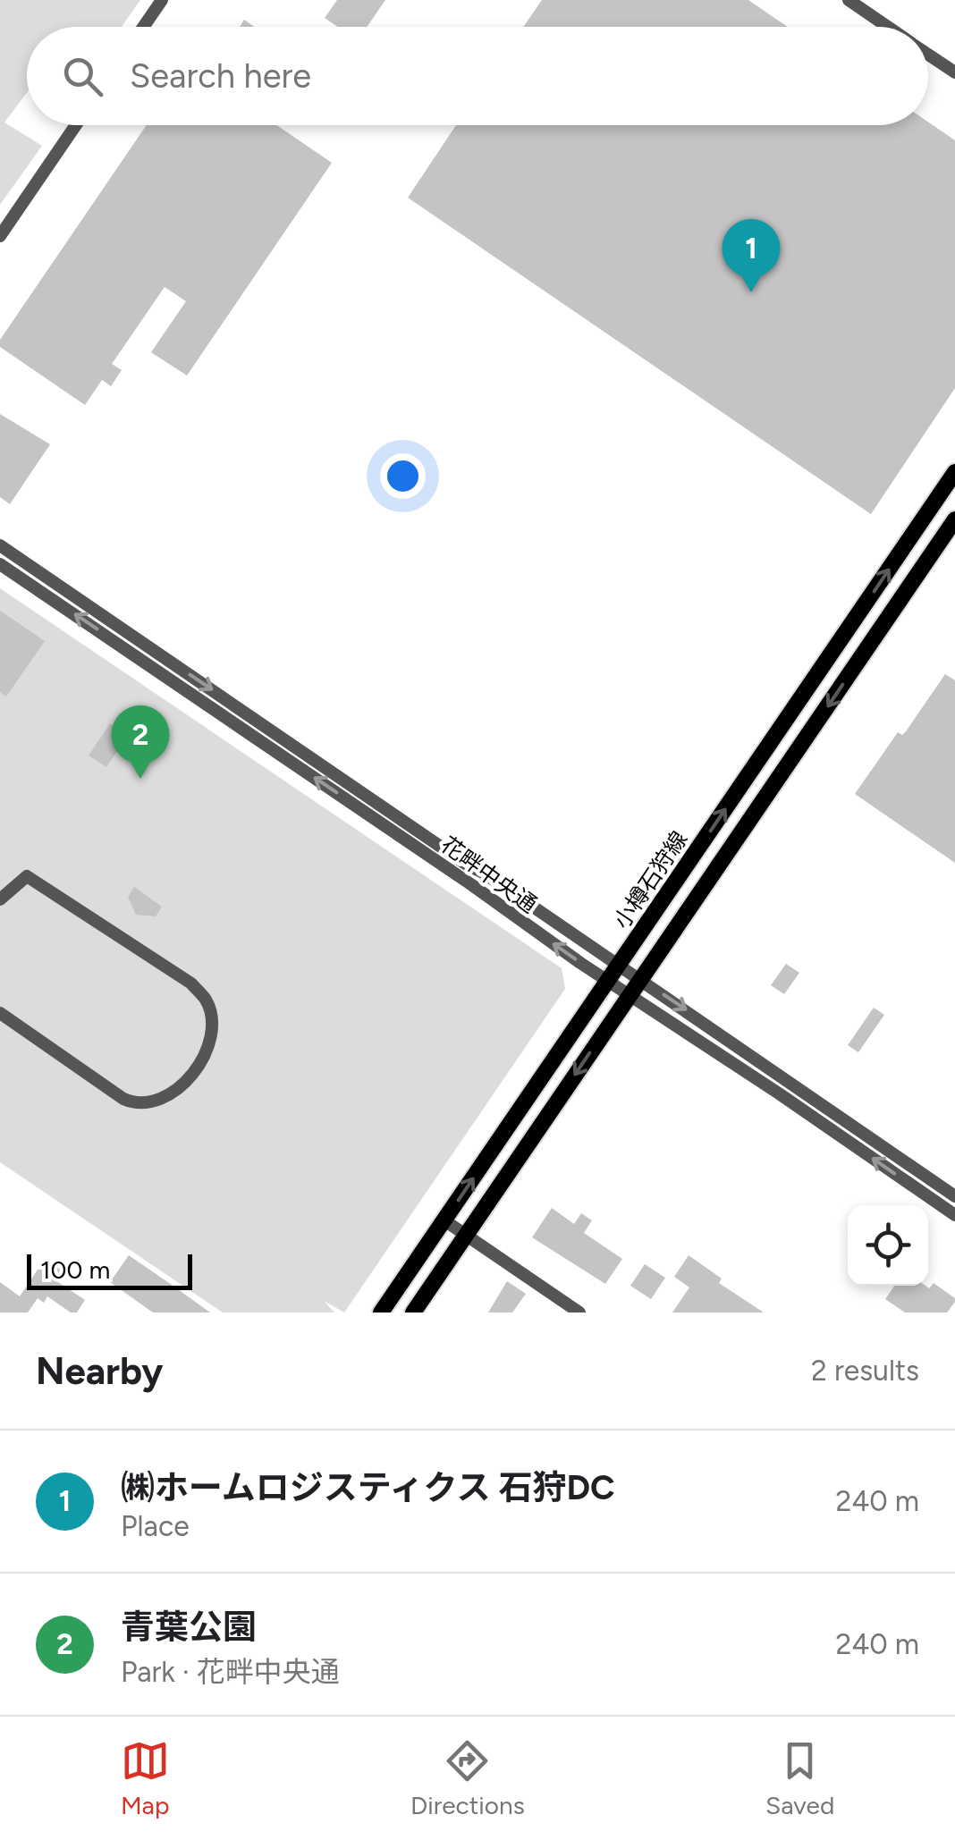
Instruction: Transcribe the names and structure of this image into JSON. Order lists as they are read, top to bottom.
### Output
{
  "streets": {
    "main road": ["小樽石狩線"],
    "street": ["花畔中央通"]
  },
  "crossings": [
    ["花畔中央通", "小樽石狩線"]
  ],
  "scale_bar": "100 m",
  "page": {
    "search": "Search here",
    "pins": ["1", "2"],
    "scale": "100 m",
    "heading": ["Nearby", "2 results"],
    "list": [
      {
        "mark": "1",
        "name": "㈱ホームロジスティクス 石狩DC",
        "note": "Place",
        "value": "240 m"
      },
      {
        "mark": "2",
        "name": "青葉公園",
        "note": "Park · 花畔中央通",
        "value": "240 m"
      }
    ],
    "nav": ["Map", "Directions", "Saved"]
  }
}
